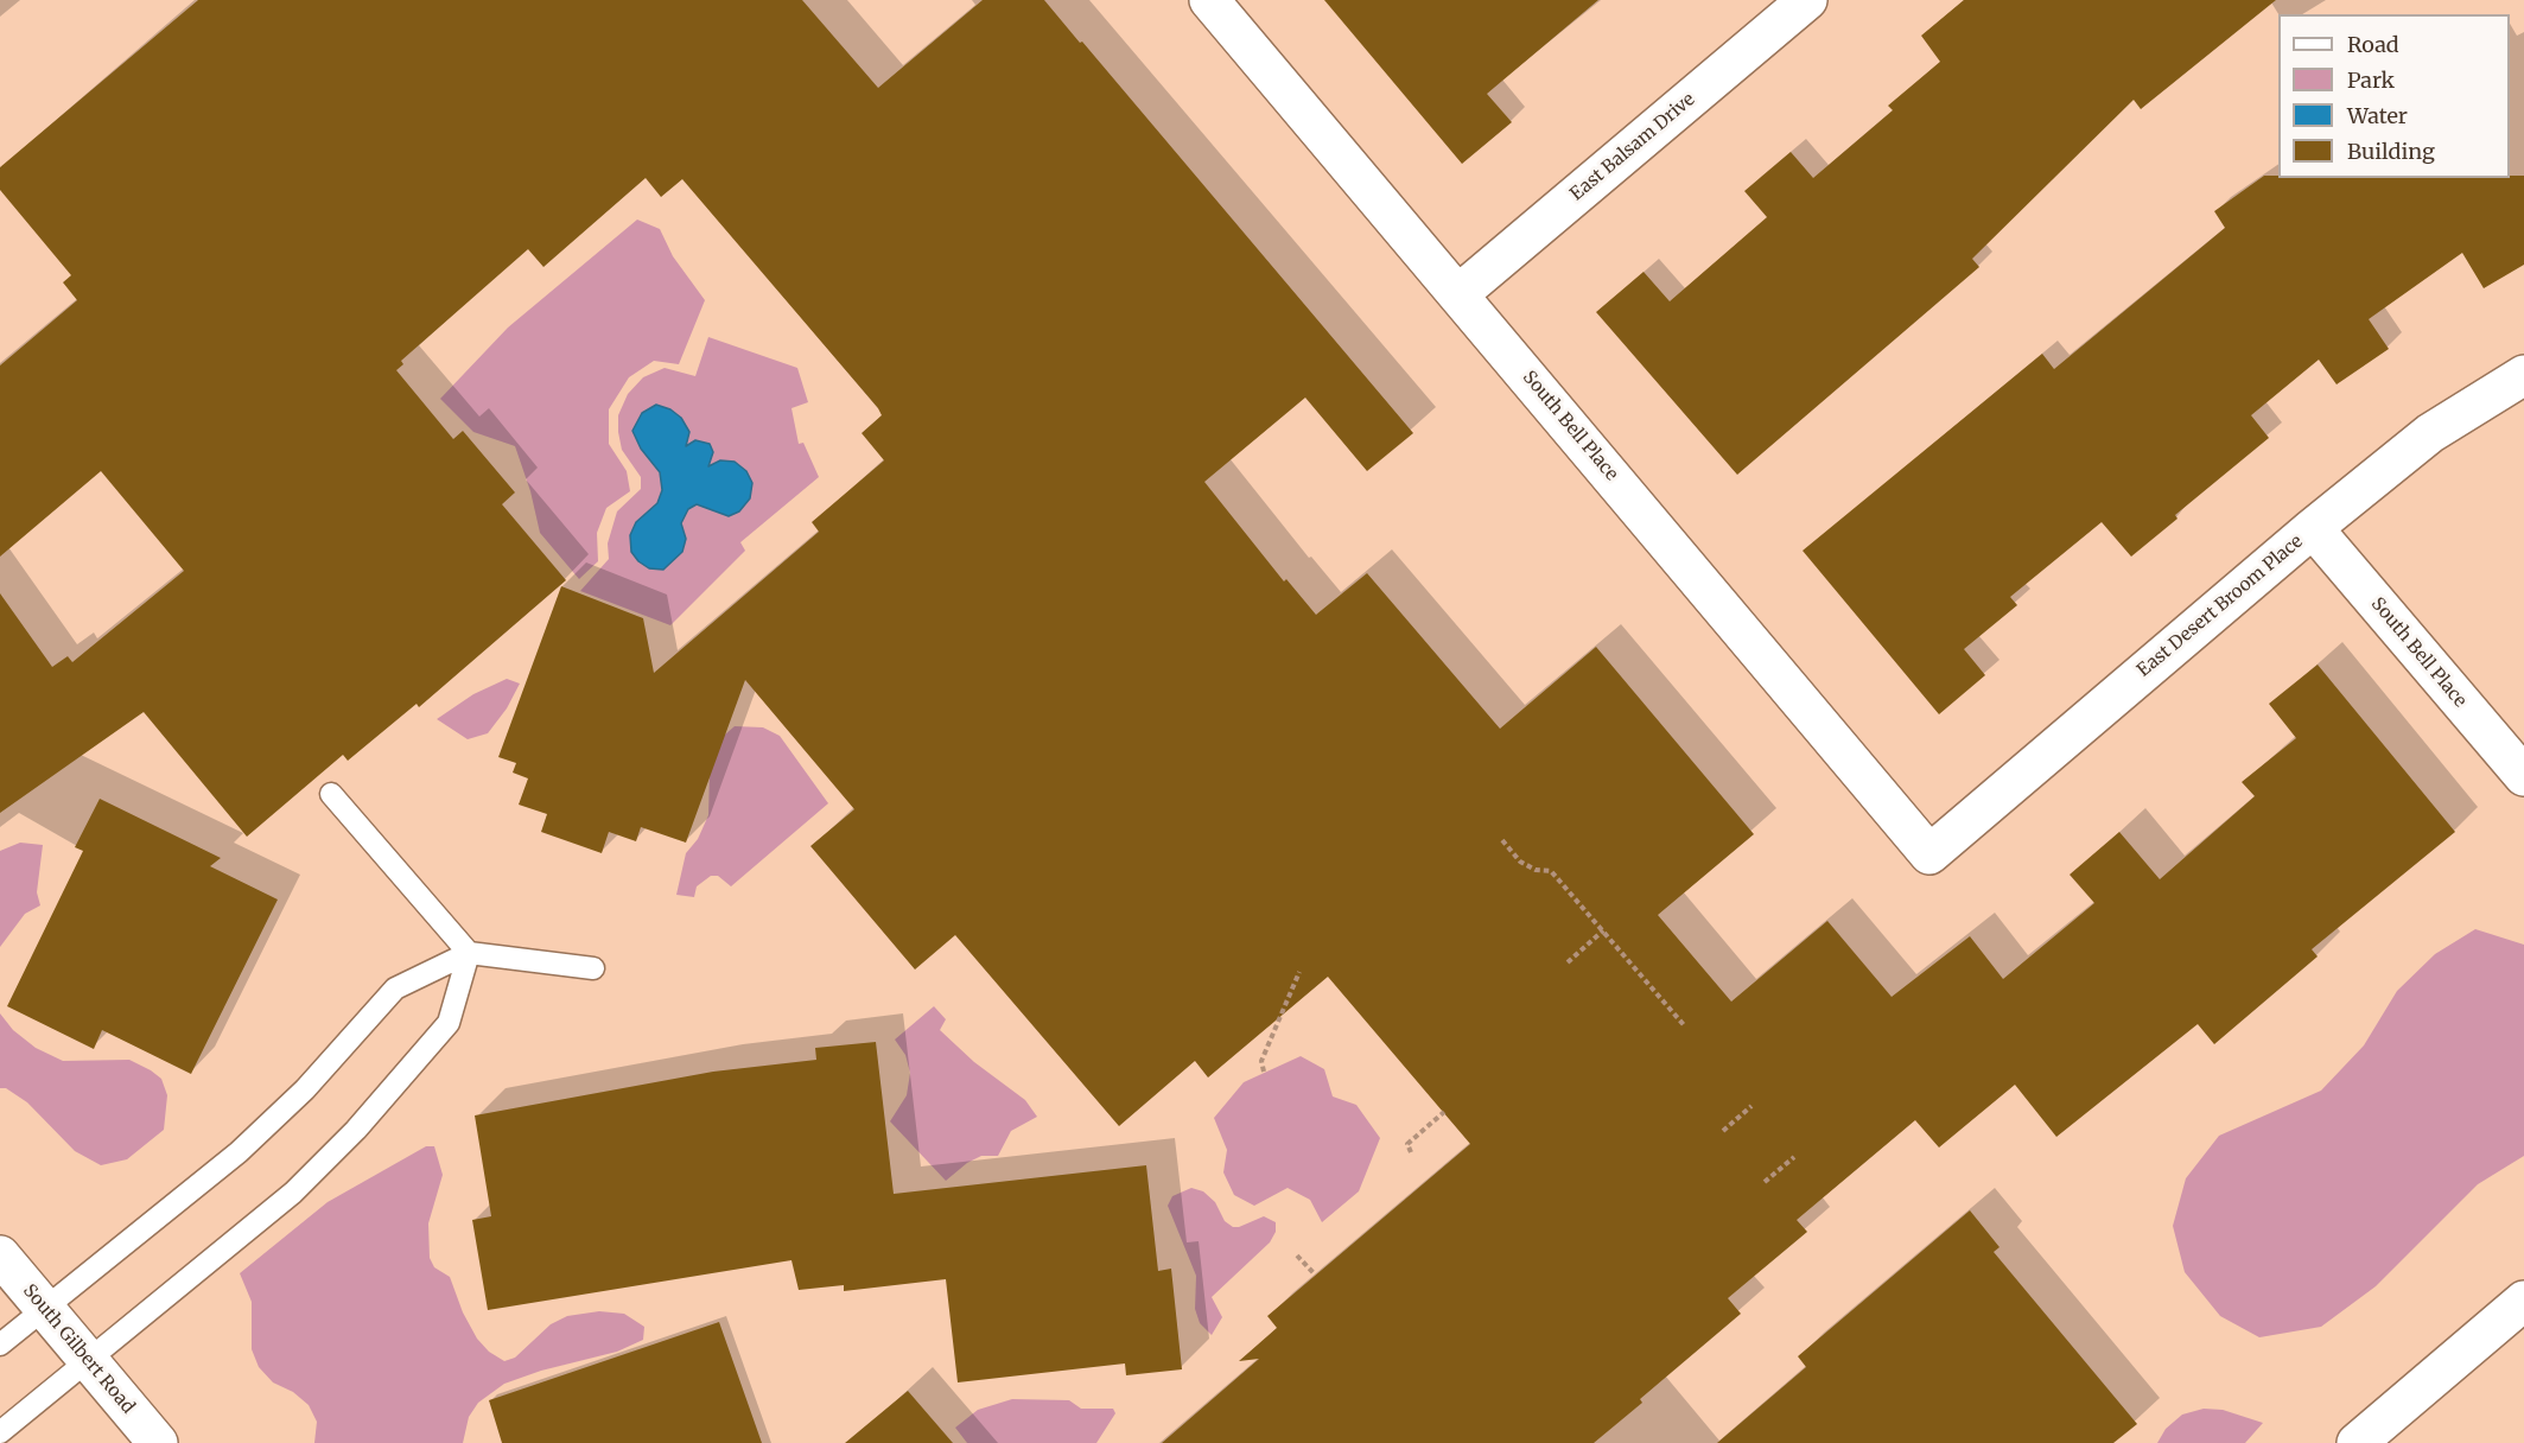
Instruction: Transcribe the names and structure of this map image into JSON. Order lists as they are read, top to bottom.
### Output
{
  "streets": {
    "street": [
      "East Balsam Drive",
      "South Bell Place",
      "East Desert Broom Place",
      "South Gilbert Road"
    ]
  },
  "crossings": [
    ["East Balsam Drive", "South Bell Place"],
    ["South Bell Place", "East Desert Broom Place"]
  ],
  "legend": [
    "Road",
    "Park",
    "Water",
    "Building"
  ]
}
